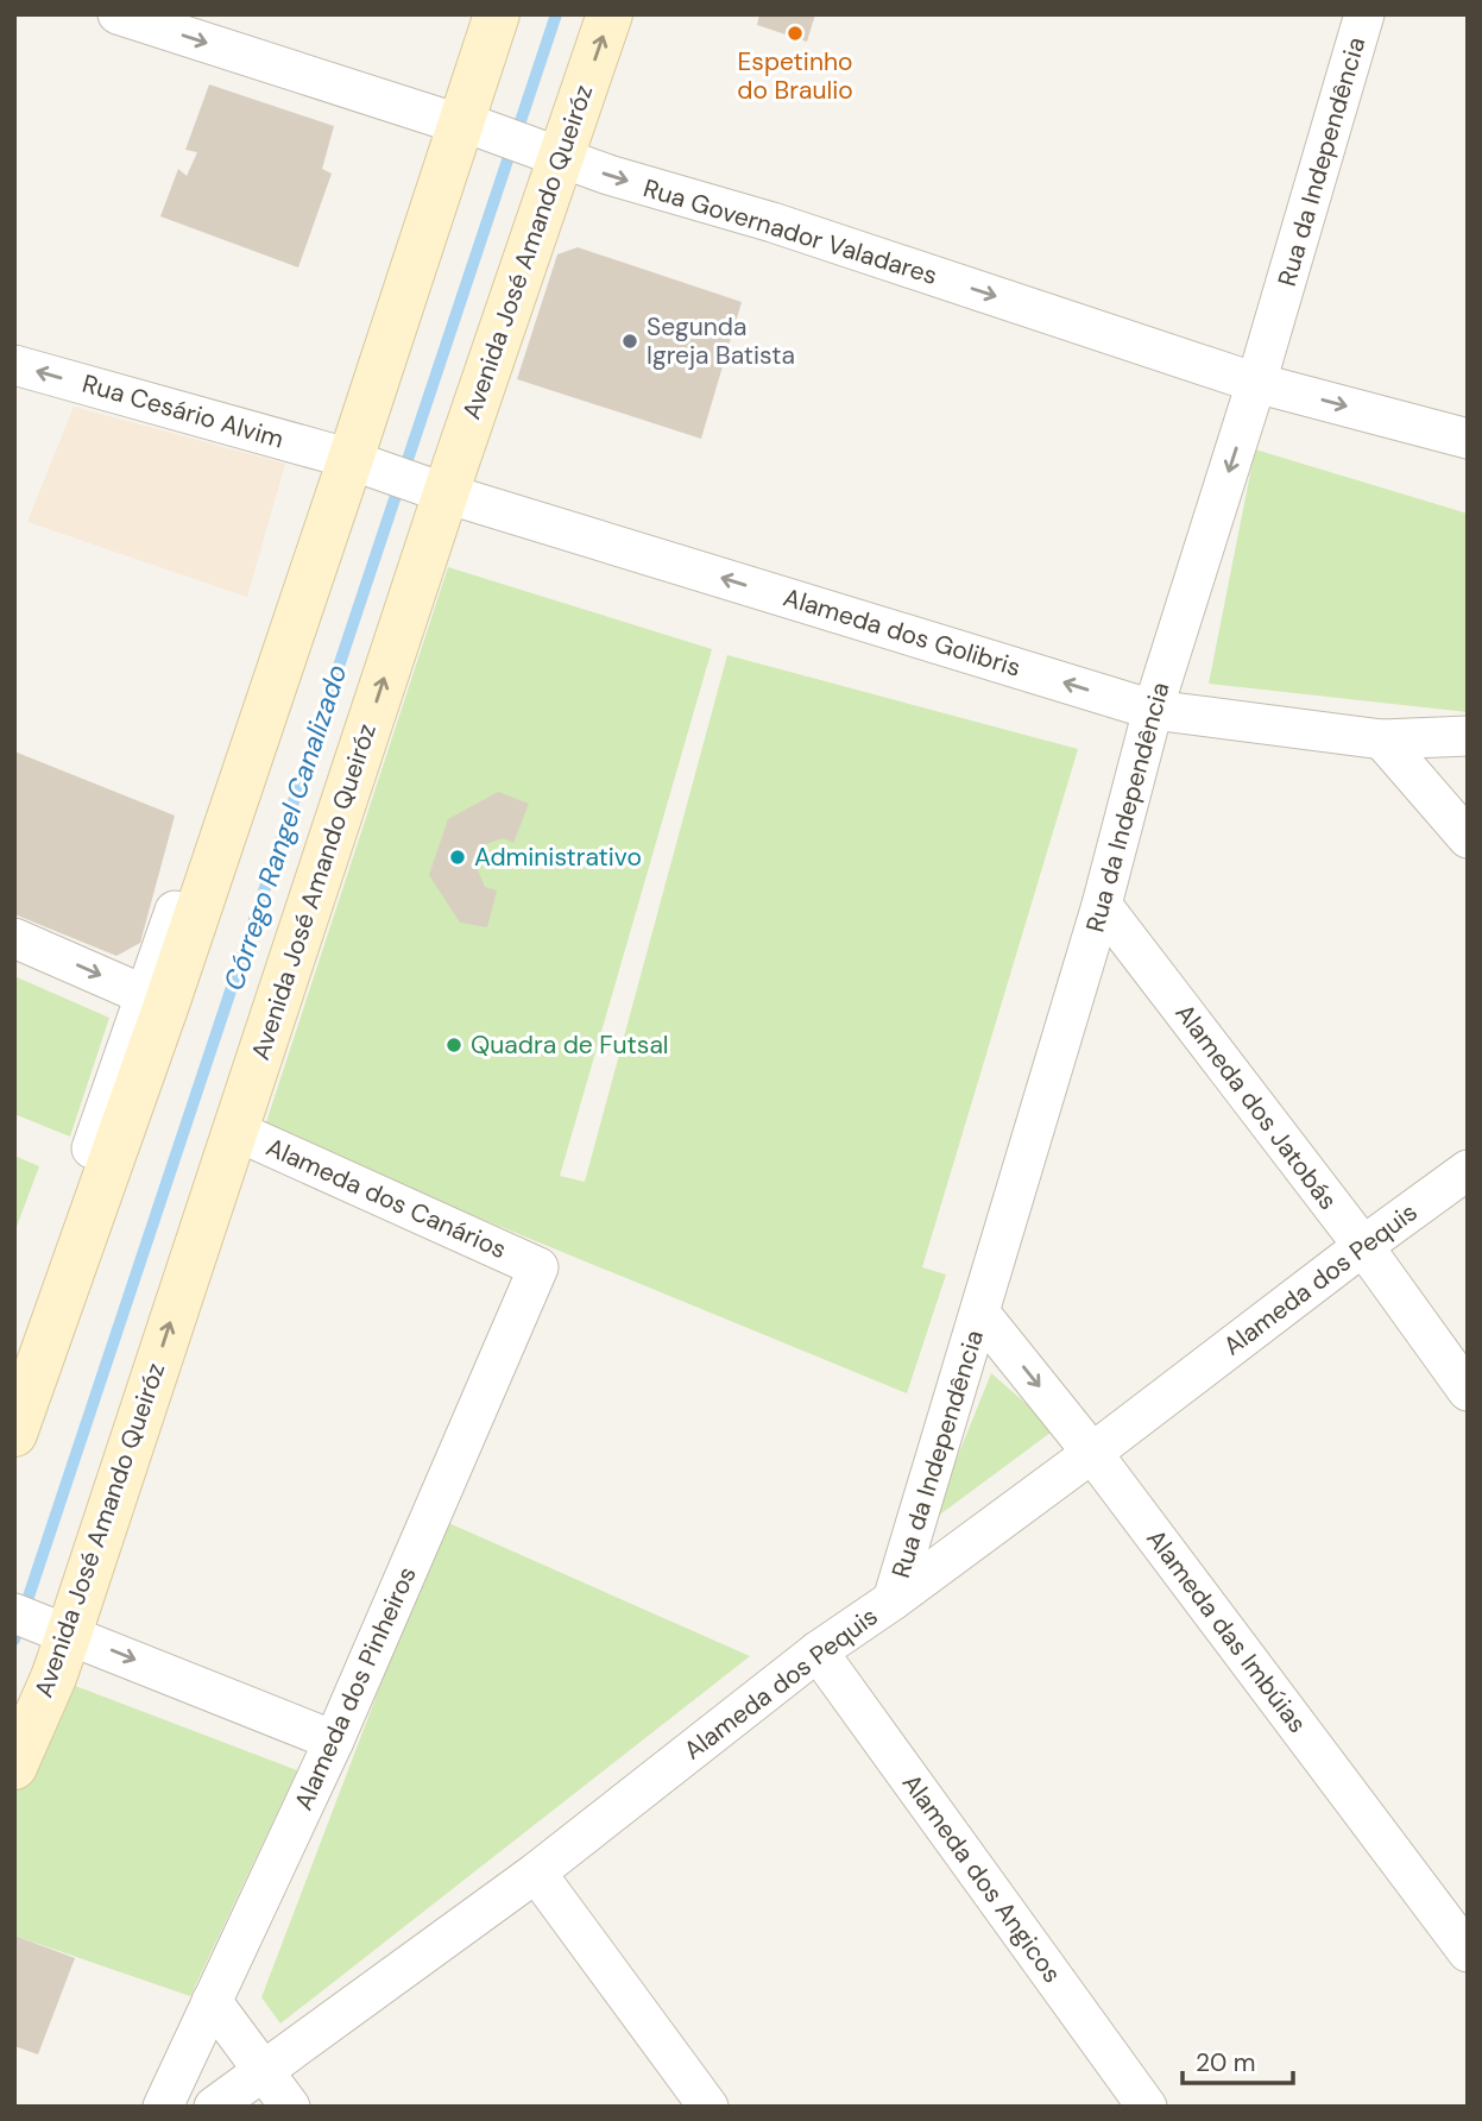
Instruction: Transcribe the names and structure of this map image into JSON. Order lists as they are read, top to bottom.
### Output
{
  "streets": {
    "main road": ["Avenida José Amando Queiróz"],
    "street": [
      "Rua da Independência",
      "Rua Governador Valadares",
      "Rua Cesário Alvim",
      "Alameda dos Golibris",
      "Alameda dos Jatobás",
      "Alameda dos Canários",
      "Alameda dos Pequis",
      "Alameda das Imbúias",
      "Alameda dos Pinheiros",
      "Alameda dos Angicos"
    ]
  },
  "crossings": [
    ["Rua da Independência", "Rua Governador Valadares"],
    ["Rua da Independência", "Alameda dos Golibris"],
    ["Rua da Independência", "Alameda dos Jatobás"],
    ["Rua da Independência", "Alameda dos Pequis"],
    ["Rua da Independência", "Alameda das Imbúias"],
    ["Rua Governador Valadares", "Avenida José Amando Queiróz"],
    ["Avenida José Amando Queiróz", "Alameda dos Golibris"],
    ["Avenida José Amando Queiróz", "Alameda dos Canários"],
    ["Rua Cesário Alvim", "Alameda dos Golibris"],
    ["Alameda dos Jatobás", "Alameda dos Pequis"],
    ["Alameda dos Canários", "Alameda dos Pinheiros"],
    ["Alameda dos Pequis", "Alameda das Imbúias"],
    ["Alameda dos Pequis", "Alameda dos Angicos"]
  ],
  "one_way": ["Rua Governador Valadares", "Rua Cesário Alvim", "Alameda dos Golibris"],
  "water": ["Córrego Rangel Canalizado"],
  "places": [
    "Espetinho do Braulio",
    "Segunda Igreja Batista",
    "Administrativo",
    "Quadra de Futsal"
  ],
  "scale_bar": "20 m"
}
